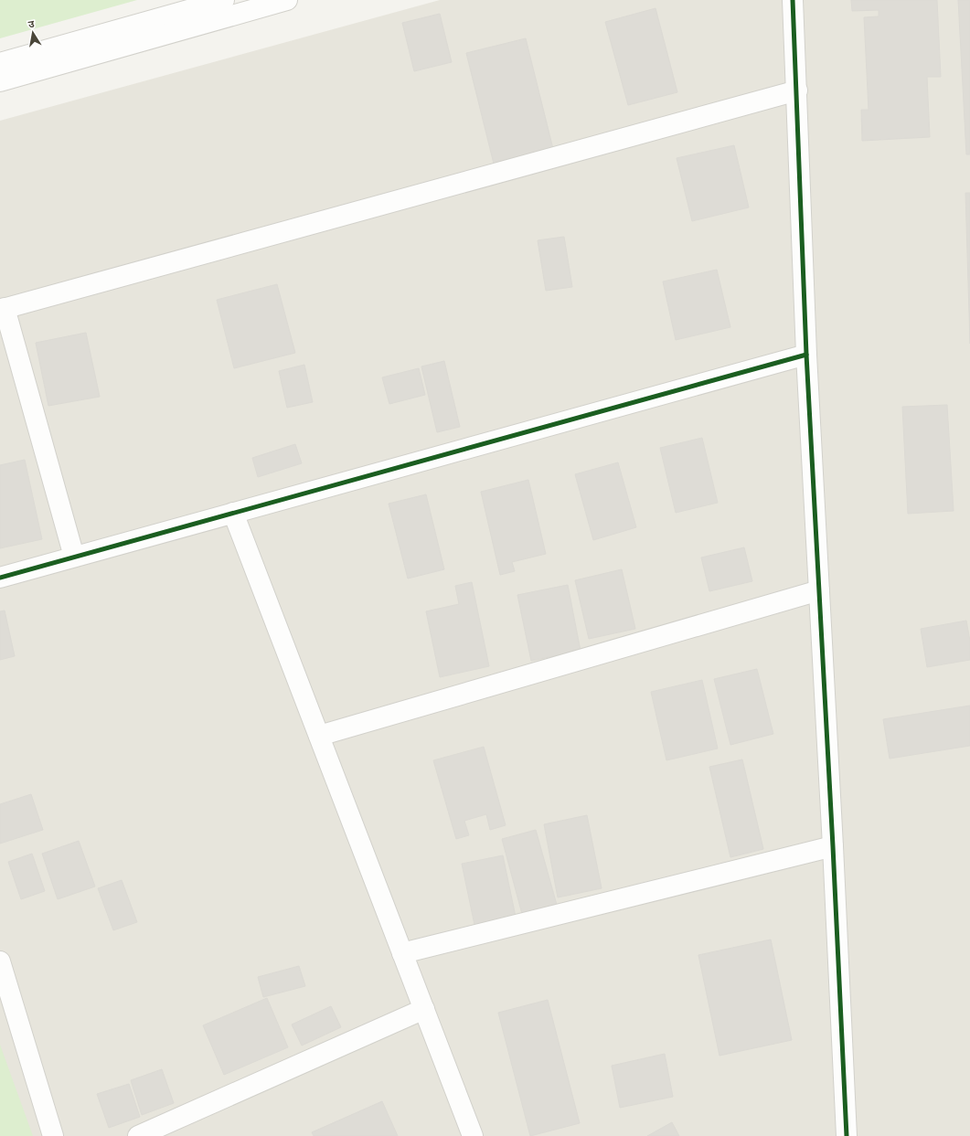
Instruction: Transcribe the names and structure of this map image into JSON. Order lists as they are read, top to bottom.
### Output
{
  "north": "top"
}
